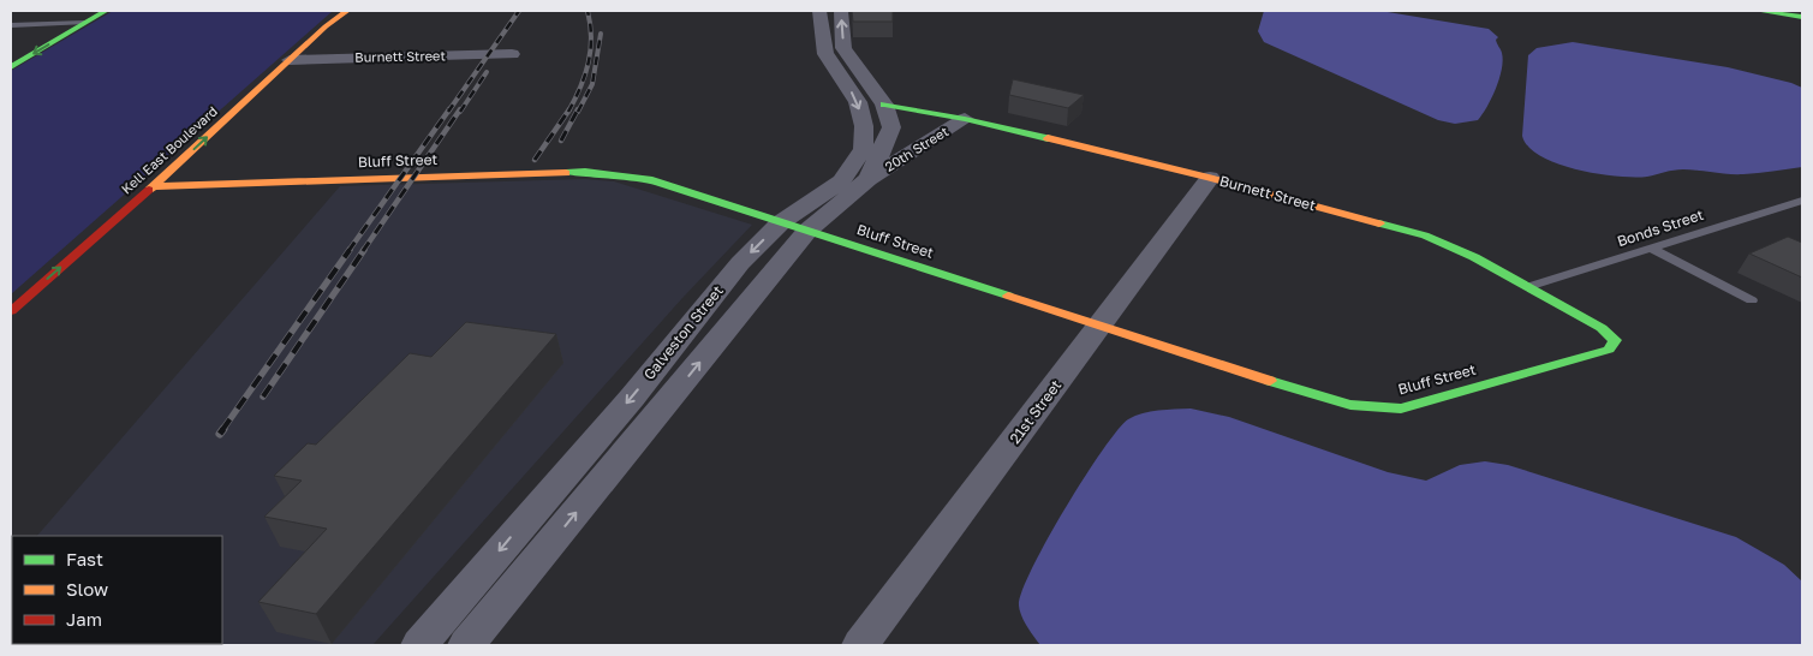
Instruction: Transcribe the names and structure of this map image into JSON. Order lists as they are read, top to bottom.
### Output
{
  "streets": {
    "street": [
      "Burnett Street",
      "20th Street",
      "Kell East Boulevard",
      "Bluff Street",
      "Galveston Street",
      "21st Street"
    ],
    "lane": ["Bonds Street"]
  },
  "crossings": [
    ["Burnett Street", "20th Street"],
    ["Burnett Street", "Kell East Boulevard"],
    ["Burnett Street", "Bluff Street"],
    ["Burnett Street", "Bonds Street"],
    ["Burnett Street", "Galveston Street"],
    ["Burnett Street", "21st Street"],
    ["20th Street", "Galveston Street"],
    ["Kell East Boulevard", "Bluff Street"],
    ["Bluff Street", "Galveston Street"],
    ["Bluff Street", "21st Street"]
  ],
  "one_way": ["Kell East Boulevard"],
  "legend": ["Fast", "Slow", "Jam"]
}
